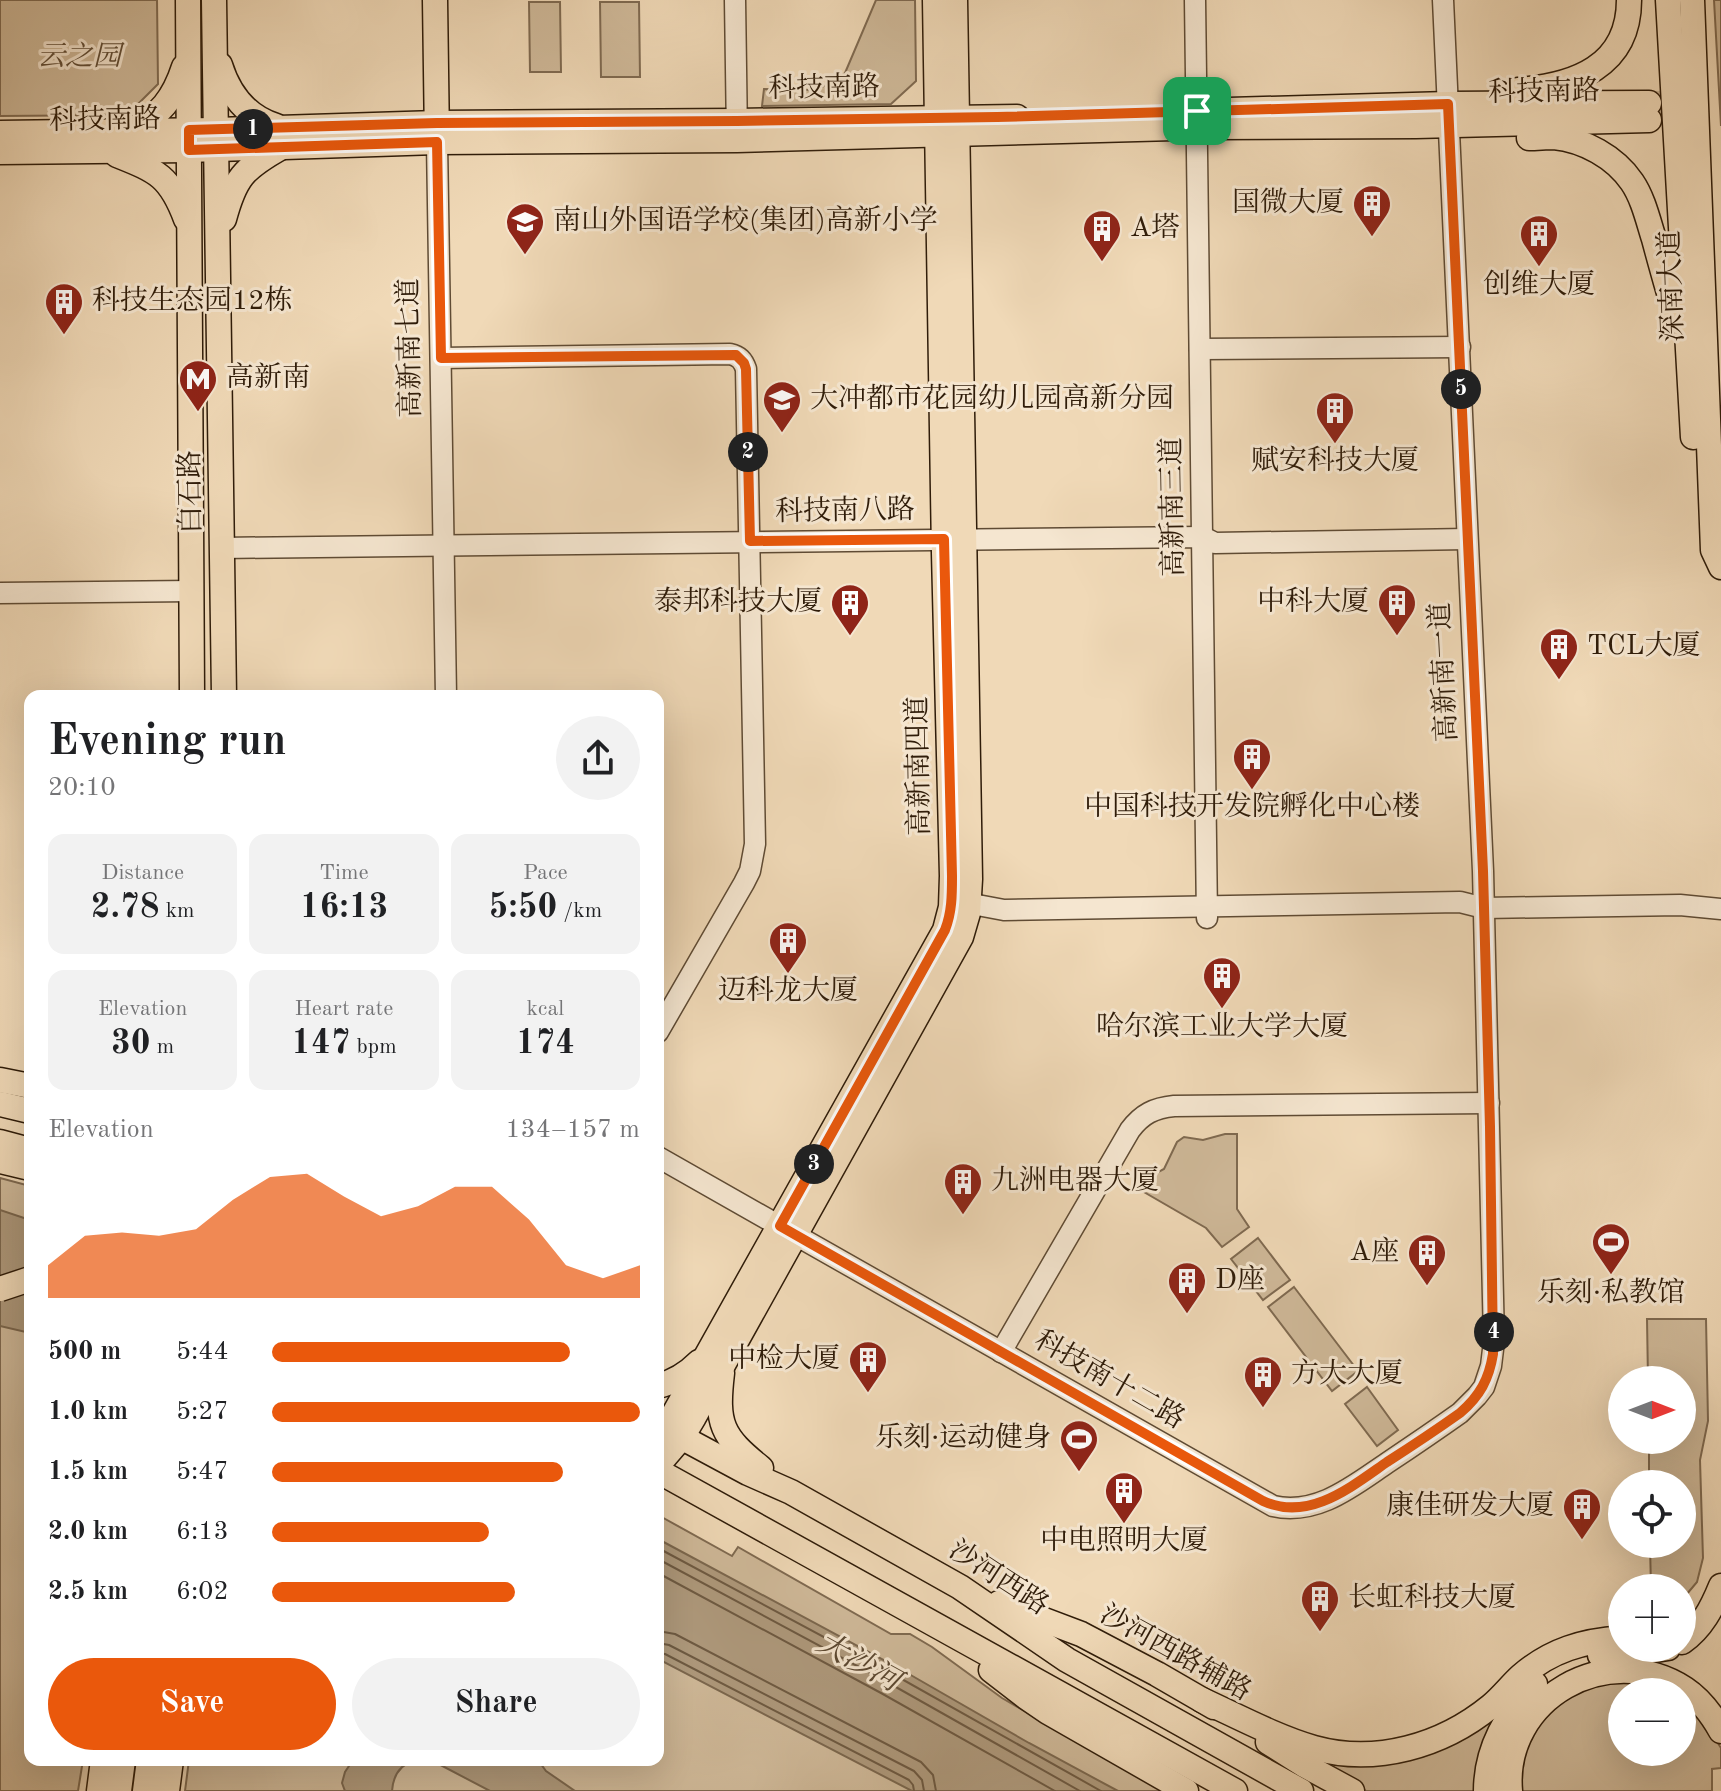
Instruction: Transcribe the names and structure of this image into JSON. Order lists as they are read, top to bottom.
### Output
{
  "streets": {
    "main road": [
      "科技南路",
      "深南大道",
      "高新南七道",
      "白石路",
      "高新南四道",
      "沙河西路",
      "沙河西路辅路"
    ],
    "street": [
      "高新南三道",
      "科技南八路",
      "高新南一道",
      "科技南十二路"
    ]
  },
  "crossings": [
    ["科技南路", "高新南七道"],
    ["科技南路", "白石路"],
    ["科技南路", "高新南三道"],
    ["科技南路", "高新南一道"],
    ["科技南路", "高新南四道"],
    ["高新南七道", "科技南八路"],
    ["白石路", "科技南八路"],
    ["高新南三道", "科技南八路"],
    ["科技南八路", "高新南一道"],
    ["科技南八路", "高新南四道"],
    ["高新南一道", "科技南十二路"],
    ["高新南四道", "科技南十二路"],
    ["高新南四道", "沙河西路"],
    ["沙河西路", "沙河西路辅路"]
  ],
  "water": ["大沙河"],
  "parks": ["云之园"],
  "places": {
    "building": [
      "国微大厦",
      "A塔",
      "创维大厦",
      "科技生态园12栋",
      "赋安科技大厦",
      "泰邦科技大厦",
      "中科大厦",
      "TCL大厦",
      "中国科技开发院孵化中心楼",
      "迈科龙大厦",
      "哈尔滨工业大学大厦",
      "九洲电器大厦",
      "A座",
      "D座",
      "中检大厦",
      "方大大厦",
      "中电照明大厦",
      "康佳研发大厦",
      "长虹科技大厦"
    ],
    "school or university": ["南山外国语学校(集团)高新小学", "大冲都市花园幼儿园高新分园"],
    "metro station": ["高新南"],
    "sports": ["乐刻·私教馆", "乐刻·运动健身"]
  },
  "north": "right",
  "page": {
    "pins": [
      "1",
      "5",
      "2",
      "3",
      "4"
    ],
    "heading": ["Evening run", "20:10"],
    "stats": [
      ["Distance", "2.78 km"],
      ["Time", "16:13"],
      ["Pace", "5:50 /km"],
      ["Elevation", "30 m"],
      ["Heart rate", "147 bpm"],
      ["kcal", "174"]
    ],
    "chart": ["Elevation", "134–157 m"],
    "list": [
      {
        "name": "500 m",
        "note": "5:44"
      },
      {
        "name": "1.0 km",
        "note": "5:27"
      },
      {
        "name": "1.5 km",
        "note": "5:47"
      },
      {
        "name": "2.0 km",
        "note": "6:13"
      },
      {
        "name": "2.5 km",
        "note": "6:02"
      }
    ],
    "map_buttons": ["+", "−"],
    "buttons": ["Save", "Share"]
  }
}
